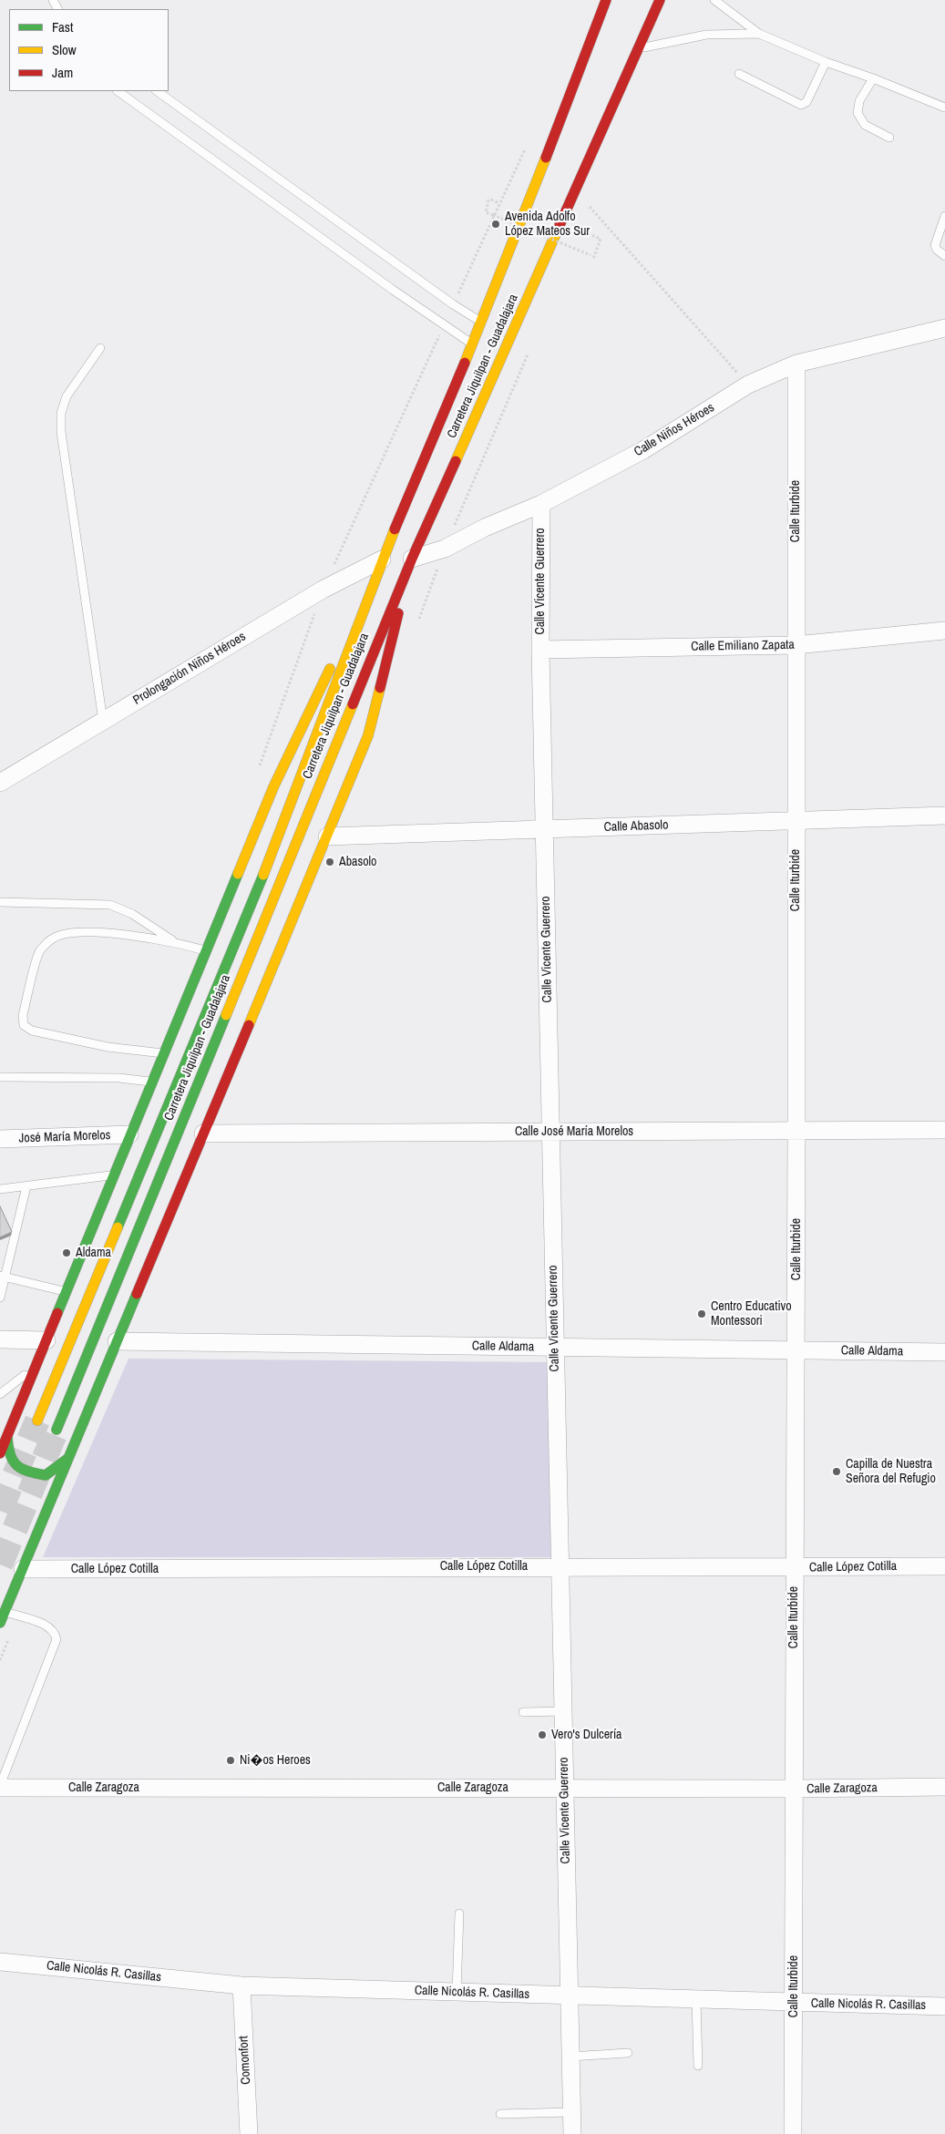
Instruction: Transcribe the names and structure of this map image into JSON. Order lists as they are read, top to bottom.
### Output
{
  "streets": {
    "main road": ["Carretera Jiquilpan - Guadalajara"],
    "street": [
      "Calle Niños Héroes",
      "Calle Iturbide",
      "Calle Vicente Guerrero",
      "Calle Emiliano Zapata",
      "Prolongación Niños Héroes",
      "Calle Abasolo",
      "Calle José María Morelos",
      "José María Morelos",
      "Calle Aldama",
      "Calle López Cotilla",
      "Calle Zaragoza",
      "Calle Nicolás R. Casillas",
      "Comonfort"
    ]
  },
  "crossings": [
    ["Carretera Jiquilpan - Guadalajara", "Calle Niños Héroes"],
    ["Carretera Jiquilpan - Guadalajara", "Prolongación Niños Héroes"],
    ["Calle Niños Héroes", "Calle Iturbide"],
    ["Calle Niños Héroes", "Calle Vicente Guerrero"],
    ["Calle Iturbide", "Calle Emiliano Zapata"],
    ["Calle Iturbide", "Calle Abasolo"],
    ["Calle Iturbide", "Calle José María Morelos"],
    ["Calle Iturbide", "Calle Aldama"],
    ["Calle Iturbide", "Calle López Cotilla"],
    ["Calle Iturbide", "Calle Zaragoza"],
    ["Calle Iturbide", "Calle Nicolás R. Casillas"],
    ["Calle Vicente Guerrero", "Calle Emiliano Zapata"],
    ["Calle Vicente Guerrero", "Calle Abasolo"],
    ["Calle Vicente Guerrero", "Calle José María Morelos"],
    ["Calle Vicente Guerrero", "Calle Aldama"],
    ["Calle Vicente Guerrero", "Calle López Cotilla"],
    ["Calle Vicente Guerrero", "Calle Zaragoza"],
    ["Calle Vicente Guerrero", "Calle Nicolás R. Casillas"],
    ["Calle Nicolás R. Casillas", "Comonfort"]
  ],
  "places": [
    "Avenida Adolfo López Mateos Sur",
    "Abasolo",
    "Aldama",
    "Centro Educativo Montessori",
    "Capilla de Nuestra Señora del Refugio",
    "Vero's Dulcería",
    "Ni�os Heroes"
  ],
  "legend": ["Fast", "Slow", "Jam"]
}
